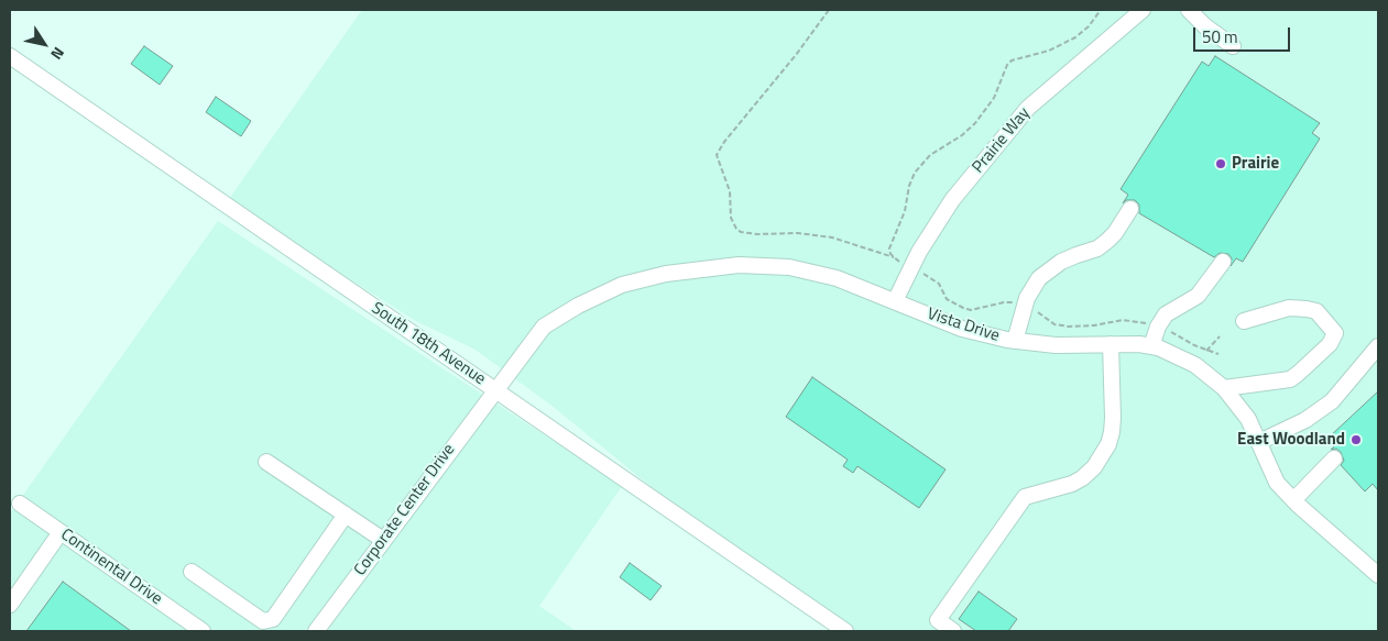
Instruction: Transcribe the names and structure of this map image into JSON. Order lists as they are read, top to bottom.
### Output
{
  "streets": {
    "street": [
      "Prairie Way",
      "Vista Drive",
      "South 18th Avenue",
      "Corporate Center Drive",
      "Continental Drive"
    ]
  },
  "crossings": [
    ["Prairie Way", "Vista Drive"],
    ["Vista Drive", "South 18th Avenue"],
    ["Vista Drive", "Corporate Center Drive"],
    ["South 18th Avenue", "Corporate Center Drive"]
  ],
  "places": ["Prairie", "East Woodland"],
  "scale_bar": "50 m",
  "north": "bottom right"
}
